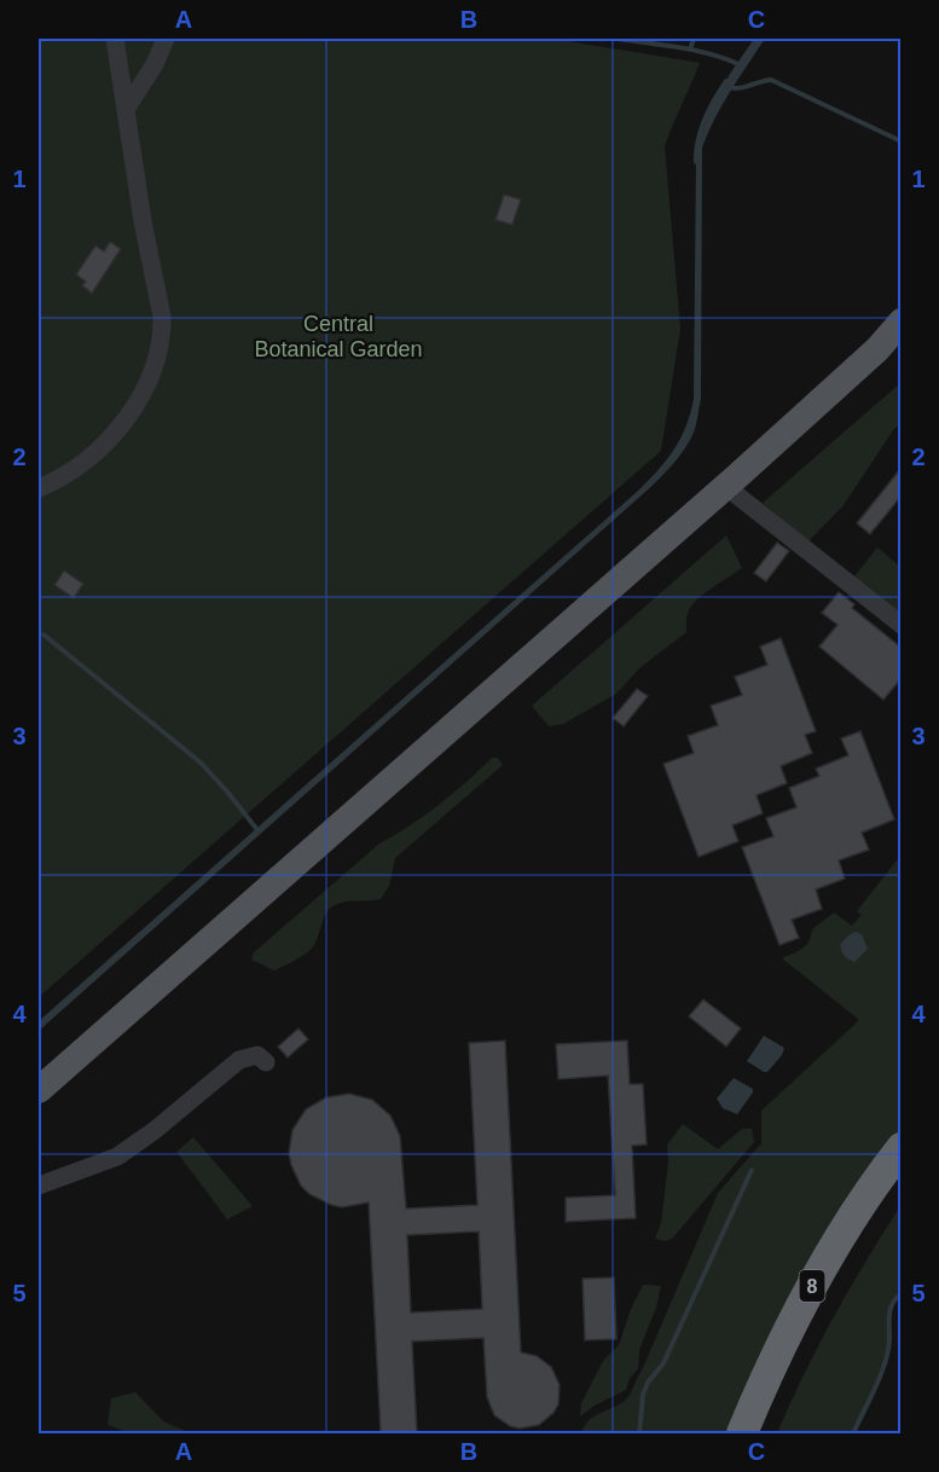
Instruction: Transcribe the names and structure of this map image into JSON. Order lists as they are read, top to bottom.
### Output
{
  "streets": {
    "highway": ["8"]
  },
  "parks": ["Central Botanical Garden"],
  "grid": {
    "columns": ["A", "B", "C"],
    "rows": [
      "1",
      "2",
      "3",
      "4",
      "5"
    ]
  }
}
